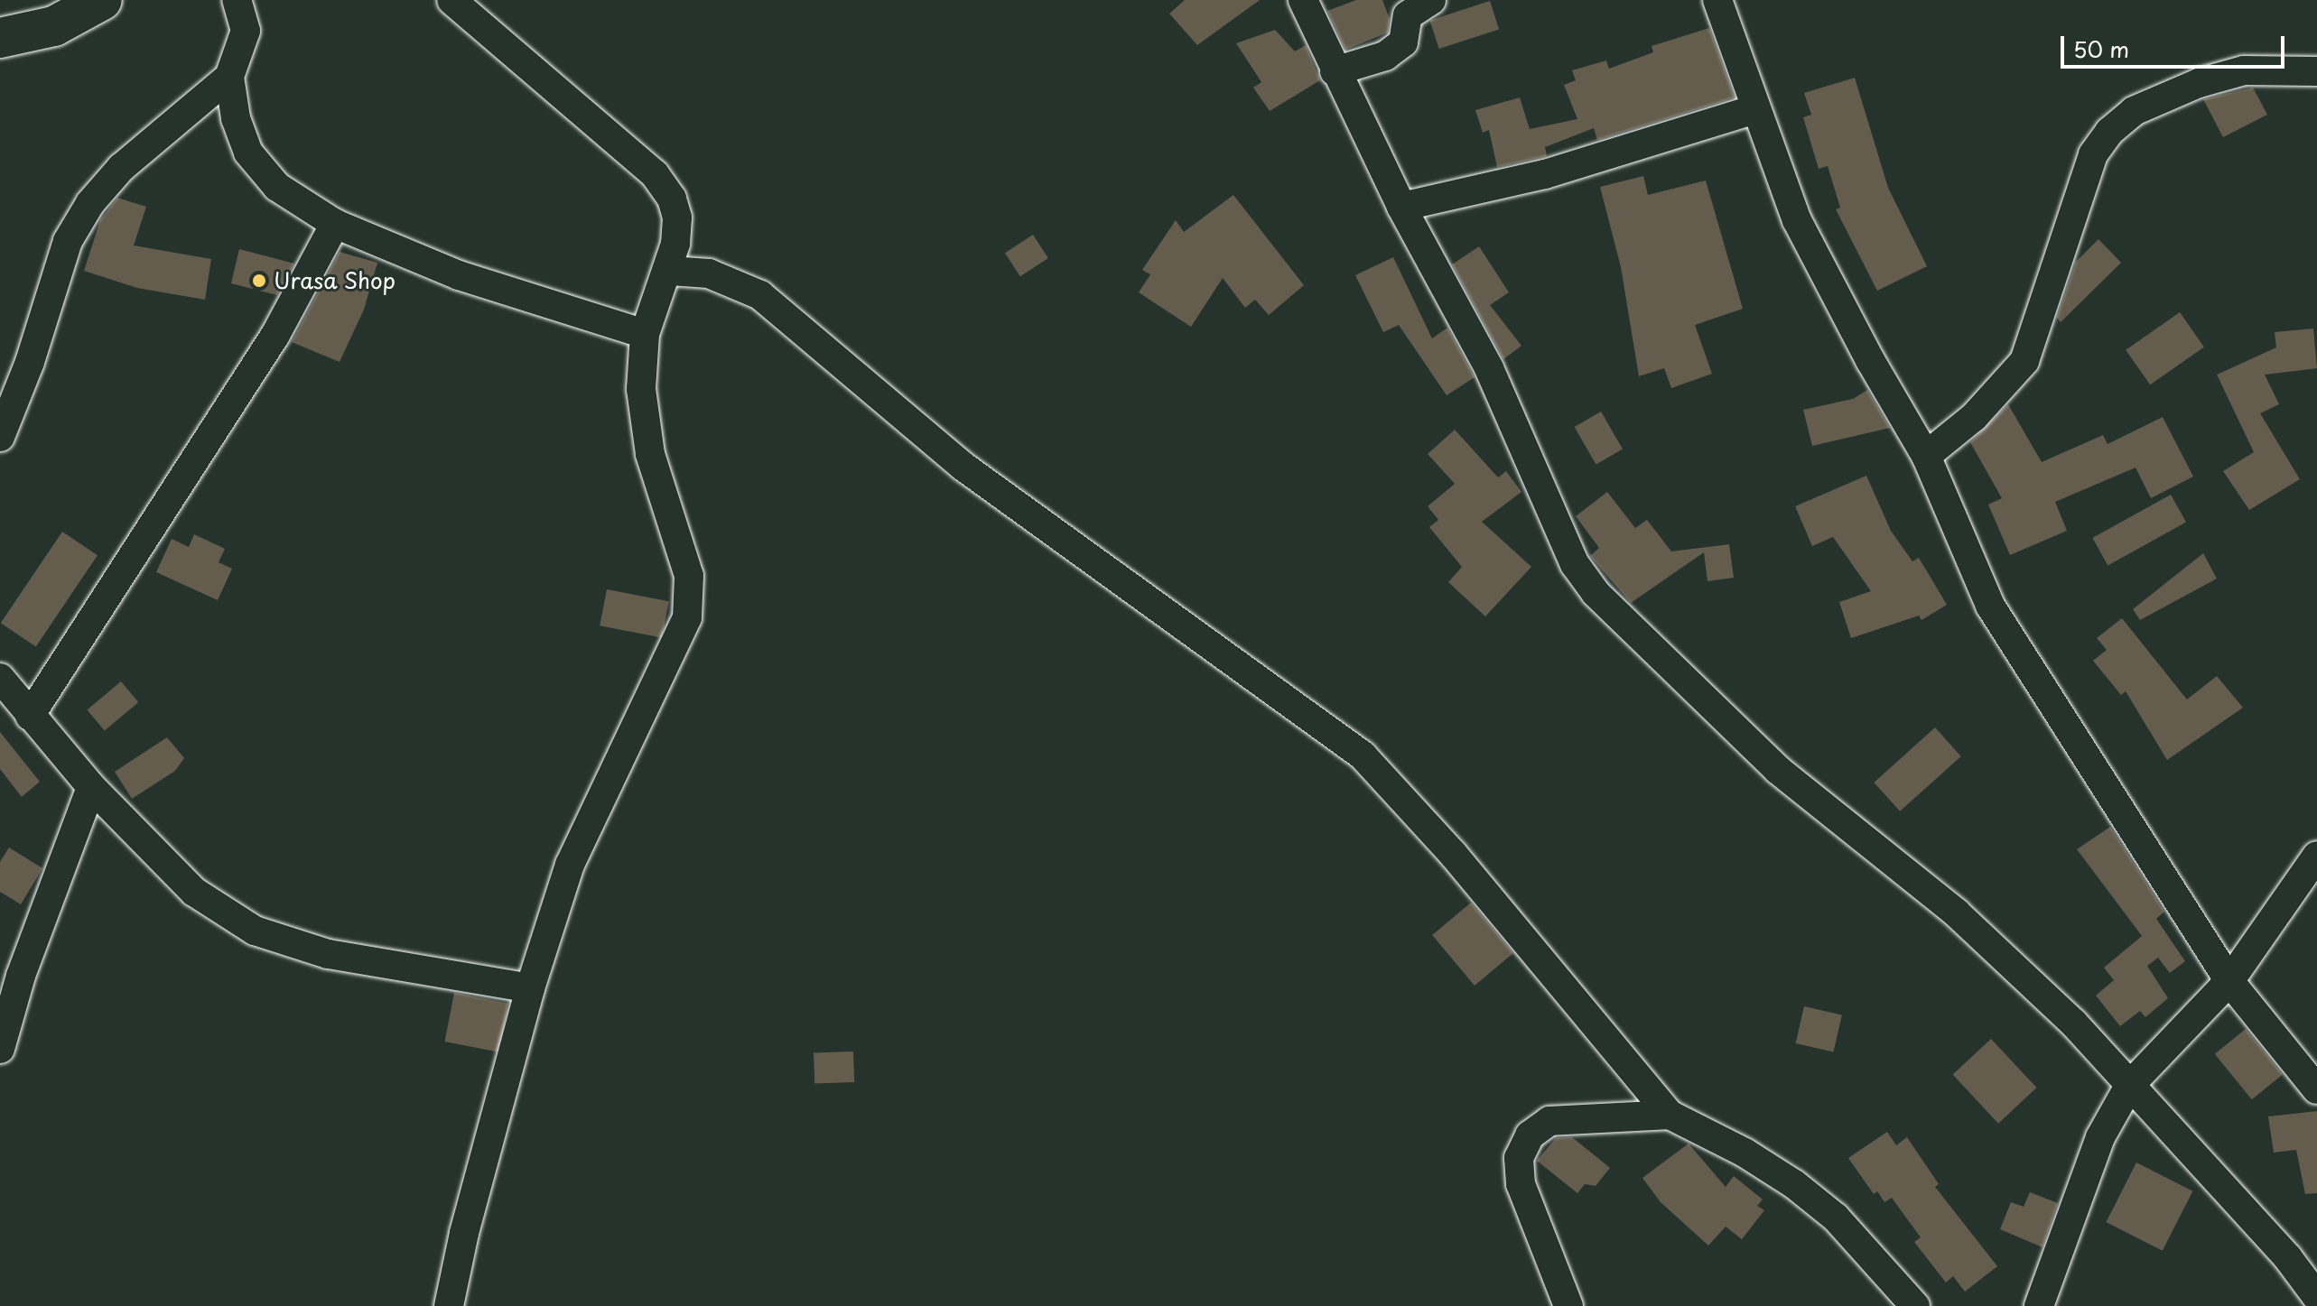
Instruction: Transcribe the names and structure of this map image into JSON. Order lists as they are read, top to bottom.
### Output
{
  "places": ["Urasa Shop"],
  "scale_bar": "50 m"
}
